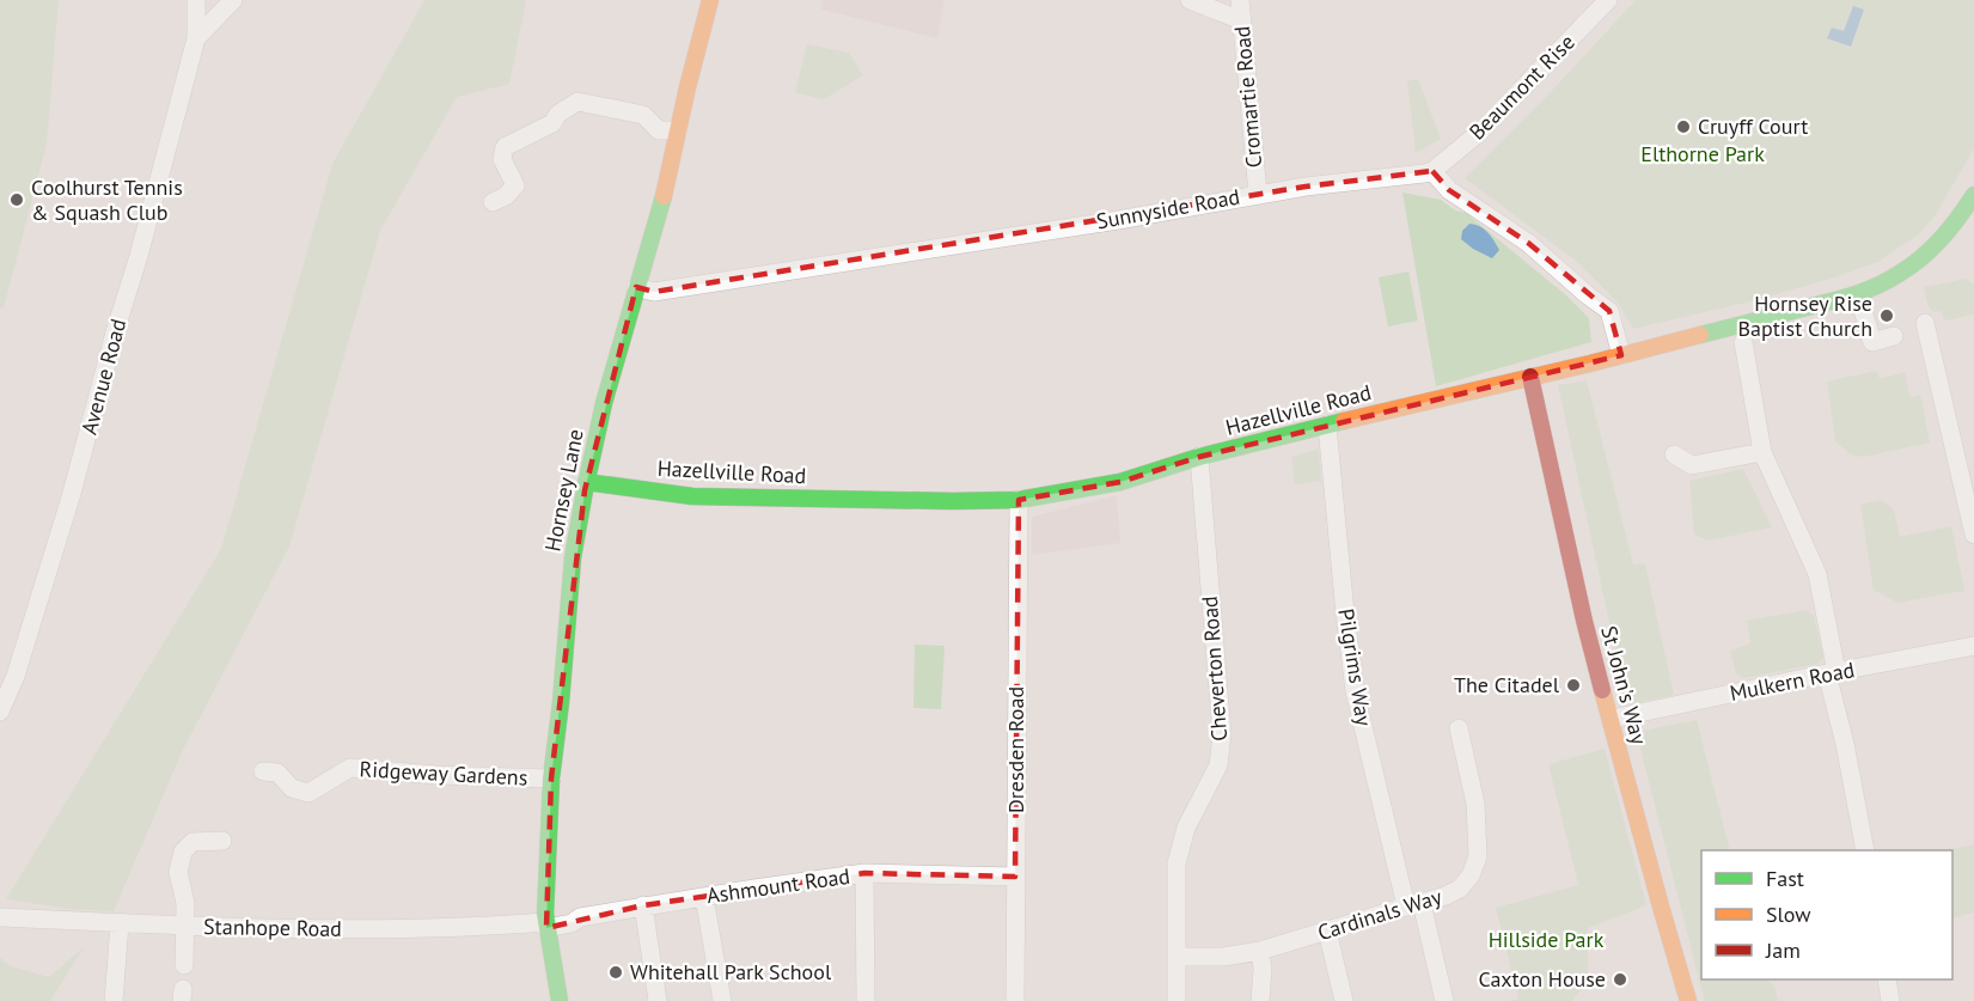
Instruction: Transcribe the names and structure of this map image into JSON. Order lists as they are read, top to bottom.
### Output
{
  "streets": {
    "street": [
      "Beaumont Rise",
      "Cromartie Road",
      "Sunnyside Road",
      "Avenue Road",
      "Hazellville Road",
      "Hornsey Lane",
      "Pilgrims Way",
      "Cheverton Road",
      "Mulkern Road",
      "St John's Way",
      "Dresden Road",
      "Ridgeway Gardens",
      "Ashmount Road",
      "Cardinals Way",
      "Stanhope Road"
    ]
  },
  "crossings": [
    ["Beaumont Rise", "Sunnyside Road"],
    ["Cromartie Road", "Sunnyside Road"],
    ["Sunnyside Road", "Hornsey Lane"],
    ["Hazellville Road", "Hornsey Lane"],
    ["Hazellville Road", "Pilgrims Way"],
    ["Hazellville Road", "Cheverton Road"],
    ["Hazellville Road", "St John's Way"],
    ["Hazellville Road", "Dresden Road"],
    ["Hornsey Lane", "Ridgeway Gardens"],
    ["Hornsey Lane", "Ashmount Road"],
    ["Hornsey Lane", "Stanhope Road"],
    ["Pilgrims Way", "Cardinals Way"],
    ["Cheverton Road", "Cardinals Way"],
    ["Mulkern Road", "St John's Way"],
    ["Dresden Road", "Ashmount Road"],
    ["Ashmount Road", "Stanhope Road"]
  ],
  "parks": ["Elthorne Park", "Hillside Park"],
  "places": [
    "Cruyff Court",
    "Coolhurst Tennis & Squash Club",
    "Hornsey Rise Baptist Church",
    "The Citadel",
    "Whitehall Park School",
    "Caxton House"
  ],
  "legend": ["Fast", "Slow", "Jam"]
}
